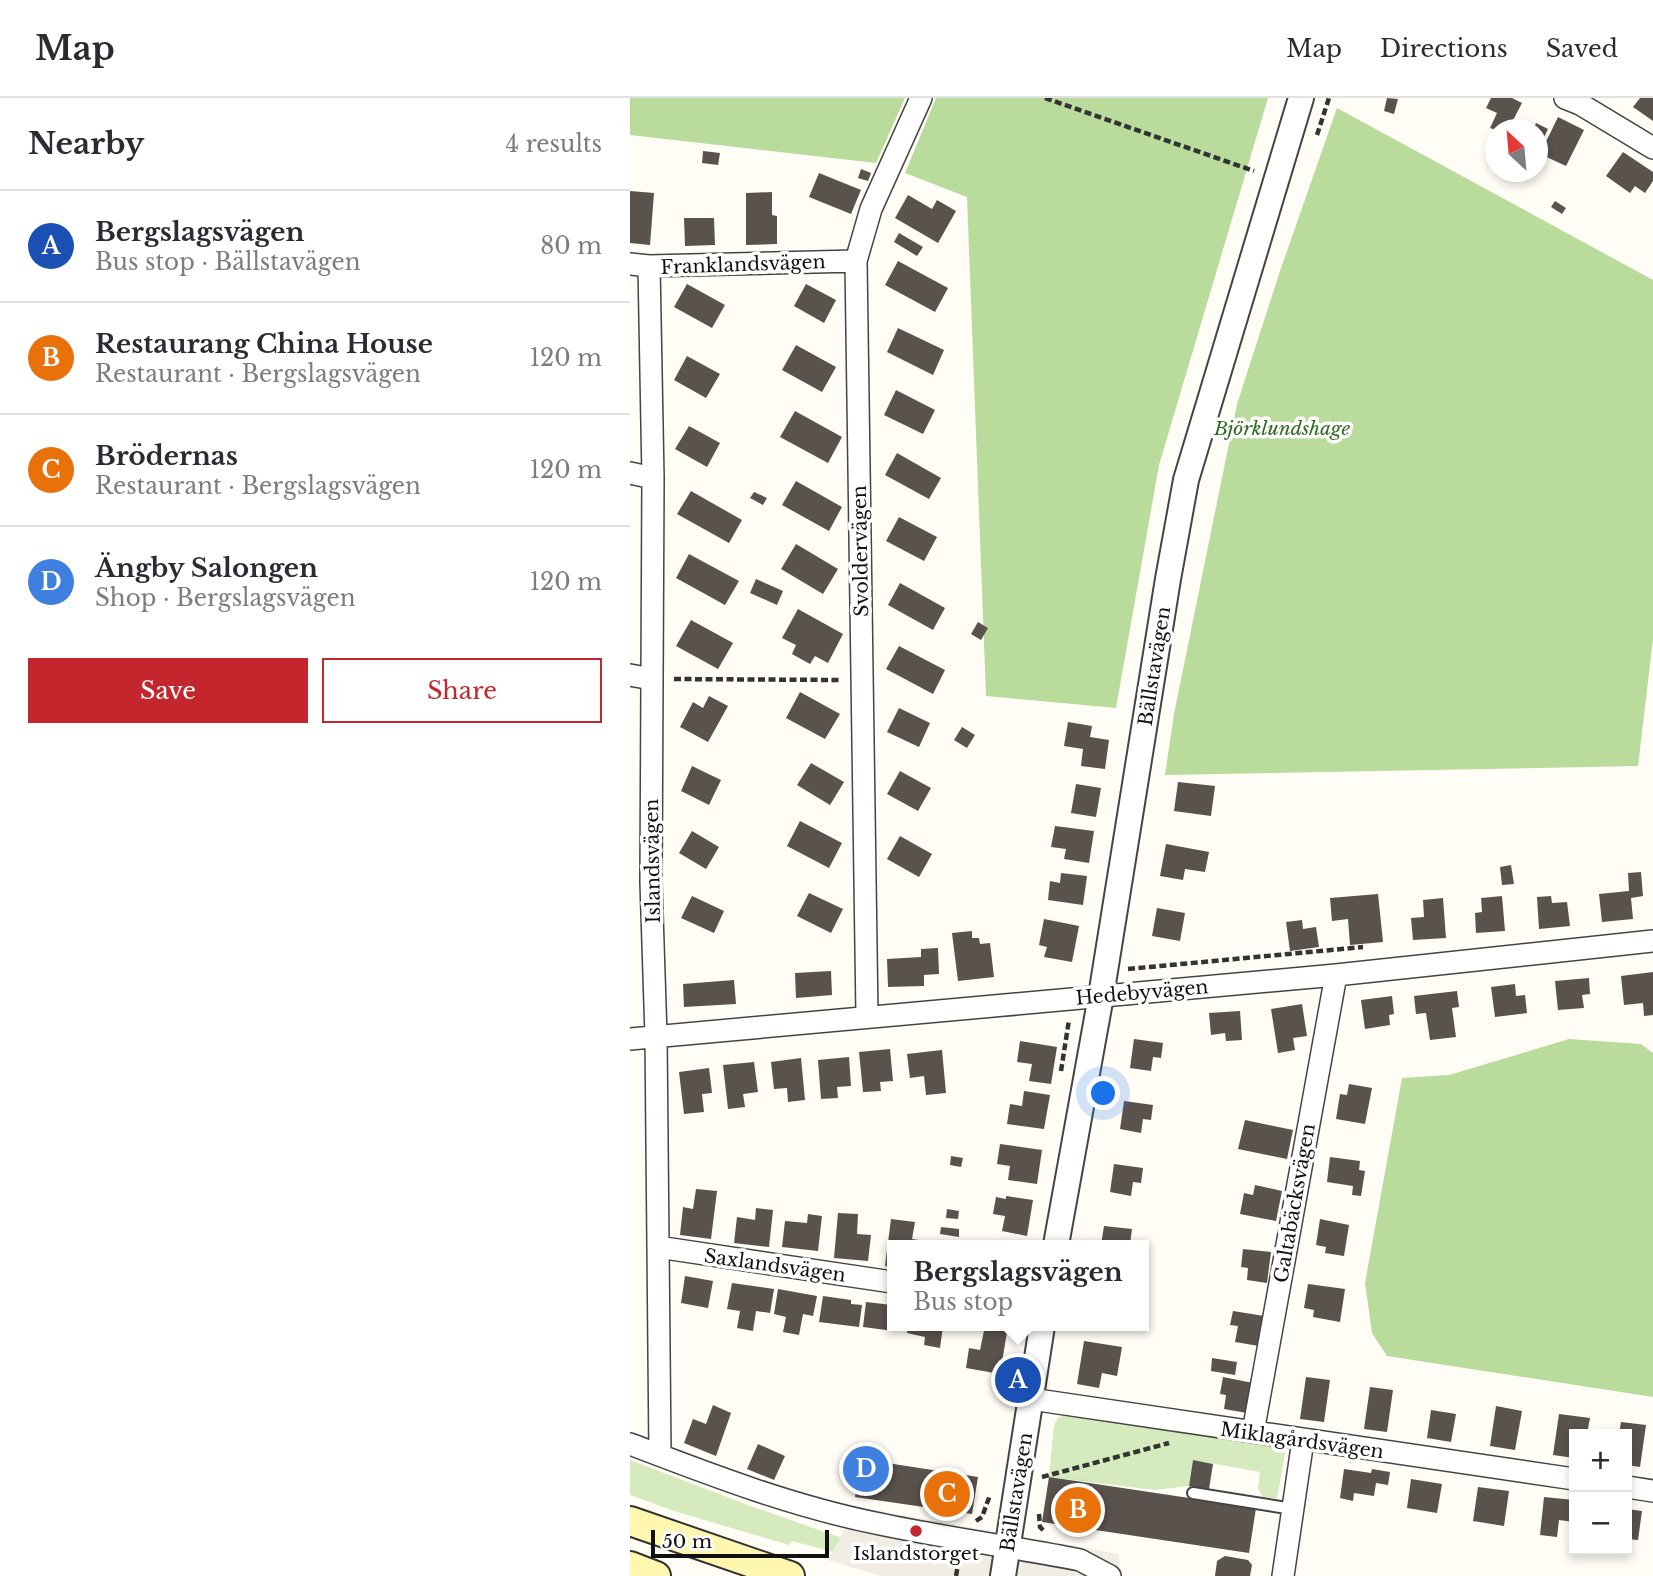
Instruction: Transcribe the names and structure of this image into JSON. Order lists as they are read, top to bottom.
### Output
{
  "streets": {
    "street": [
      "Franklandsvägen",
      "Svoldervägen",
      "Bällstavägen",
      "Islandsvägen",
      "Hedebyvägen",
      "Galtabäcksvägen",
      "Saxlandsvägen",
      "Miklagårdsvägen"
    ]
  },
  "crossings": [
    ["Franklandsvägen", "Svoldervägen"],
    ["Franklandsvägen", "Islandsvägen"],
    ["Svoldervägen", "Hedebyvägen"],
    ["Bällstavägen", "Hedebyvägen"],
    ["Bällstavägen", "Miklagårdsvägen"],
    ["Islandsvägen", "Hedebyvägen"],
    ["Islandsvägen", "Saxlandsvägen"],
    ["Hedebyvägen", "Galtabäcksvägen"],
    ["Galtabäcksvägen", "Miklagårdsvägen"]
  ],
  "parks": ["Björklundshage"],
  "places": ["Islandstorget"],
  "scale_bar": "50 m",
  "north": "top left",
  "page": {
    "header": "Map",
    "nav": ["Map", "Directions", "Saved"],
    "heading": ["Nearby", "4 results"],
    "list": [
      {
        "mark": "A",
        "name": "Bergslagsvägen",
        "note": "Bus stop · Bällstavägen",
        "value": "80 m"
      },
      {
        "mark": "B",
        "name": "Restaurang China House",
        "note": "Restaurant · Bergslagsvägen",
        "value": "120 m"
      },
      {
        "mark": "C",
        "name": "Brödernas",
        "note": "Restaurant · Bergslagsvägen",
        "value": "120 m"
      },
      {
        "mark": "D",
        "name": "Ängby Salongen",
        "note": "Shop · Bergslagsvägen",
        "value": "120 m"
      }
    ],
    "buttons": ["Save", "Share"],
    "popup": ["Bergslagsvägen", "Bus stop"],
    "pins": [
      "A",
      "D",
      "C",
      "B"
    ],
    "map_buttons": ["+", "−"],
    "scale": "50 m"
  }
}
